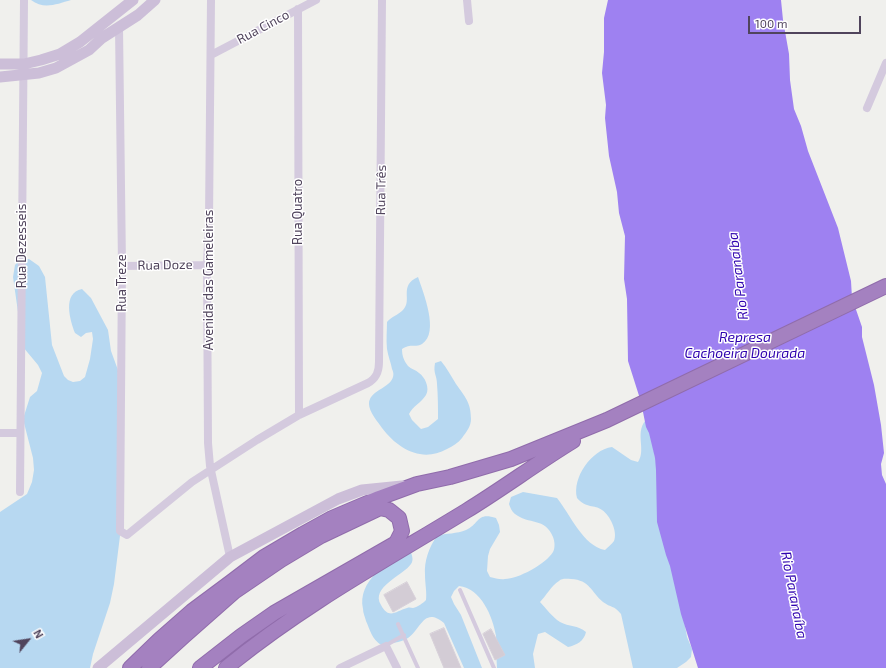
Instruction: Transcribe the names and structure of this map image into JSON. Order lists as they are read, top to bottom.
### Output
{
  "streets": {
    "street": [
      "Rua Cinco",
      "Rua Três",
      "Rua Quatro",
      "Rua Dezesseis",
      "Rua Doze",
      "Avenida das Gameleiras",
      "Rua Treze"
    ]
  },
  "crossings": [
    ["Rua Cinco", "Rua Quatro"],
    ["Rua Cinco", "Avenida das Gameleiras"],
    ["Rua Três", "Rua Quatro"],
    ["Rua Doze", "Avenida das Gameleiras"],
    ["Rua Doze", "Rua Treze"],
    ["Avenida das Gameleiras", "Rua Treze"]
  ],
  "water": ["Rio Paranaíba", "Represa Cachoeira Dourada"],
  "scale_bar": "100 m",
  "north": "top right"
}
